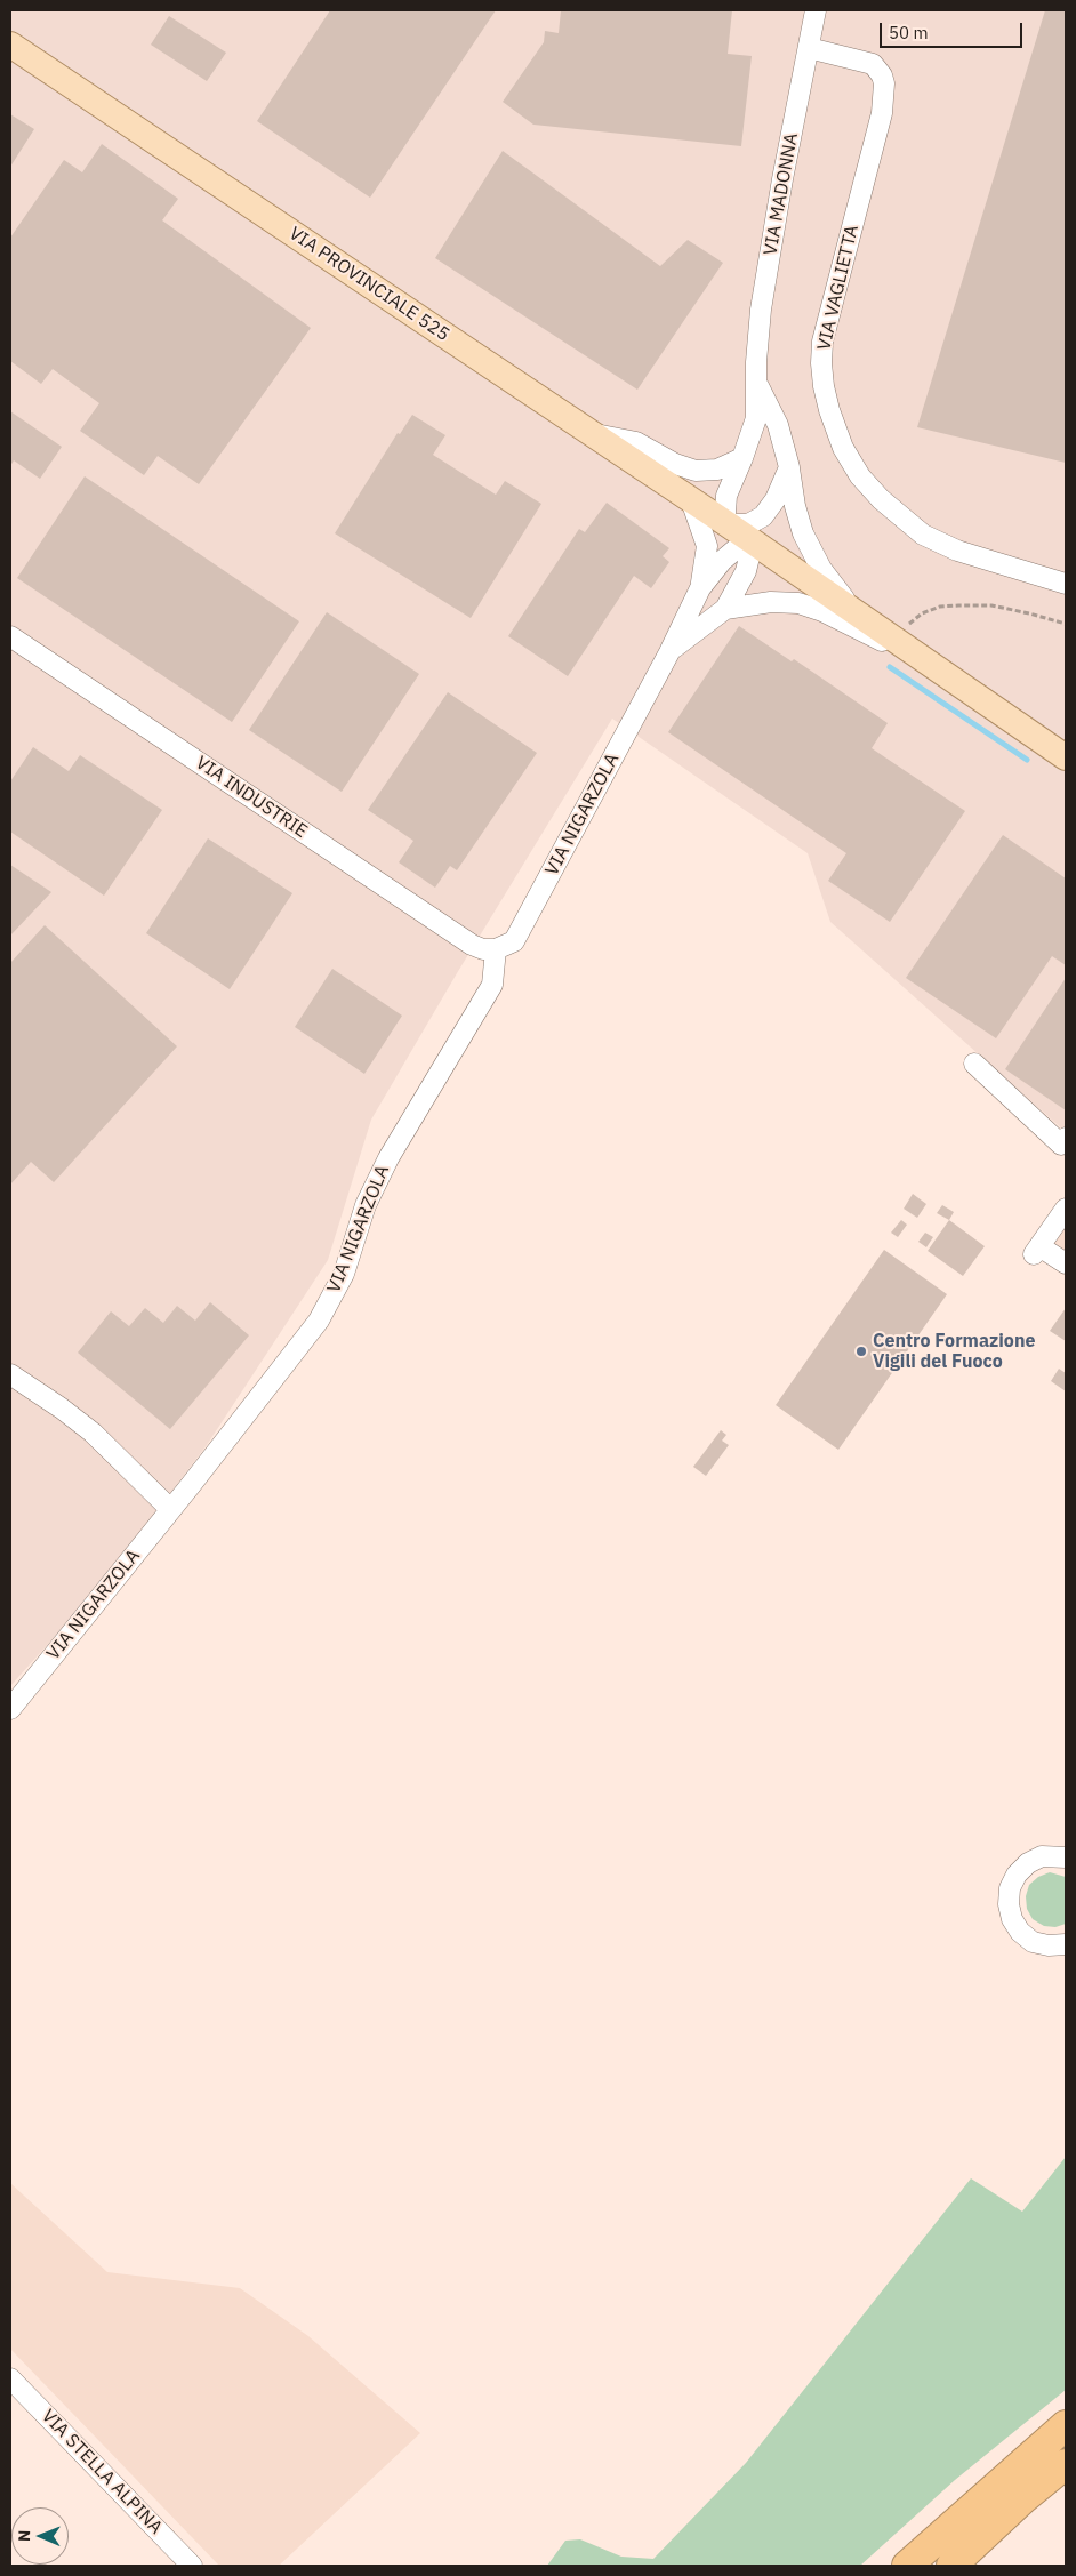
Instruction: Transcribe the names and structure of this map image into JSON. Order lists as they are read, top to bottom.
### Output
{
  "streets": {
    "main road": ["VIA PROVINCIALE 525"],
    "street": [
      "VIA MADONNA",
      "VIA VAGLIETTA",
      "VIA INDUSTRIE",
      "VIA NIGARZOLA",
      "VIA STELLA ALPINA"
    ]
  },
  "crossings": [
    ["VIA MADONNA", "VIA PROVINCIALE 525"],
    ["VIA MADONNA", "VIA VAGLIETTA"],
    ["VIA PROVINCIALE 525", "VIA NIGARZOLA"],
    ["VIA INDUSTRIE", "VIA NIGARZOLA"]
  ],
  "places": ["Centro Formazione Vigili del Fuoco"],
  "scale_bar": "50 m",
  "north": "left"
}
